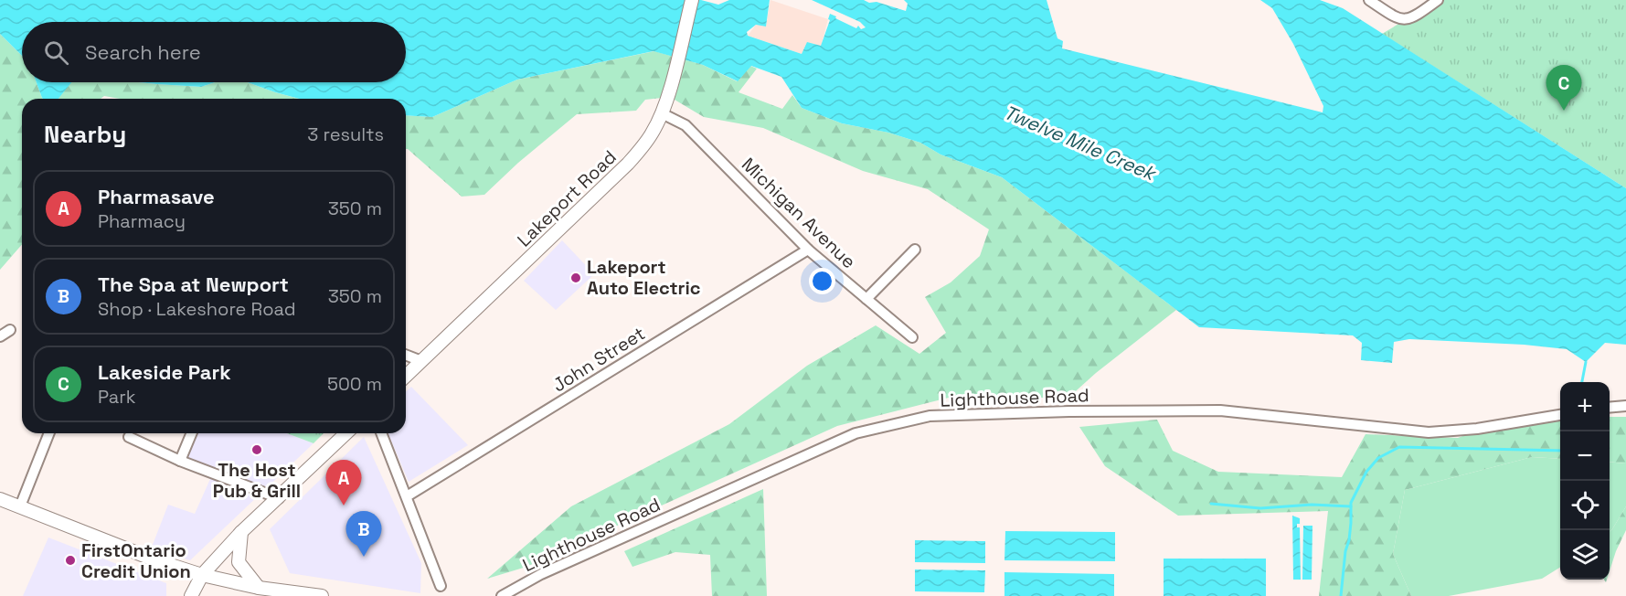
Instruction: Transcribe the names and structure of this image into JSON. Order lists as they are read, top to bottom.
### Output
{
  "streets": {
    "main road": ["Lakeport Road"],
    "street": ["Michigan Avenue", "John Street", "Lighthouse Road"]
  },
  "crossings": [
    ["Lakeport Road", "Michigan Avenue"],
    ["Michigan Avenue", "John Street"]
  ],
  "water": ["Twelve Mile Creek"],
  "places": ["Lakeport Auto Electric", "The Host Pub & Grill", "FirstOntario Credit Union"],
  "page": {
    "search": "Search here",
    "pins": ["C", "A", "B"],
    "heading": ["Nearby", "3 results"],
    "list": [
      {
        "mark": "A",
        "name": "Pharmasave",
        "note": "Pharmacy",
        "value": "350 m"
      },
      {
        "mark": "B",
        "name": "The Spa at Newport",
        "note": "Shop · Lakeshore Road",
        "value": "350 m"
      },
      {
        "mark": "C",
        "name": "Lakeside Park",
        "note": "Park",
        "value": "500 m"
      }
    ],
    "map_buttons": ["+", "−"]
  }
}
